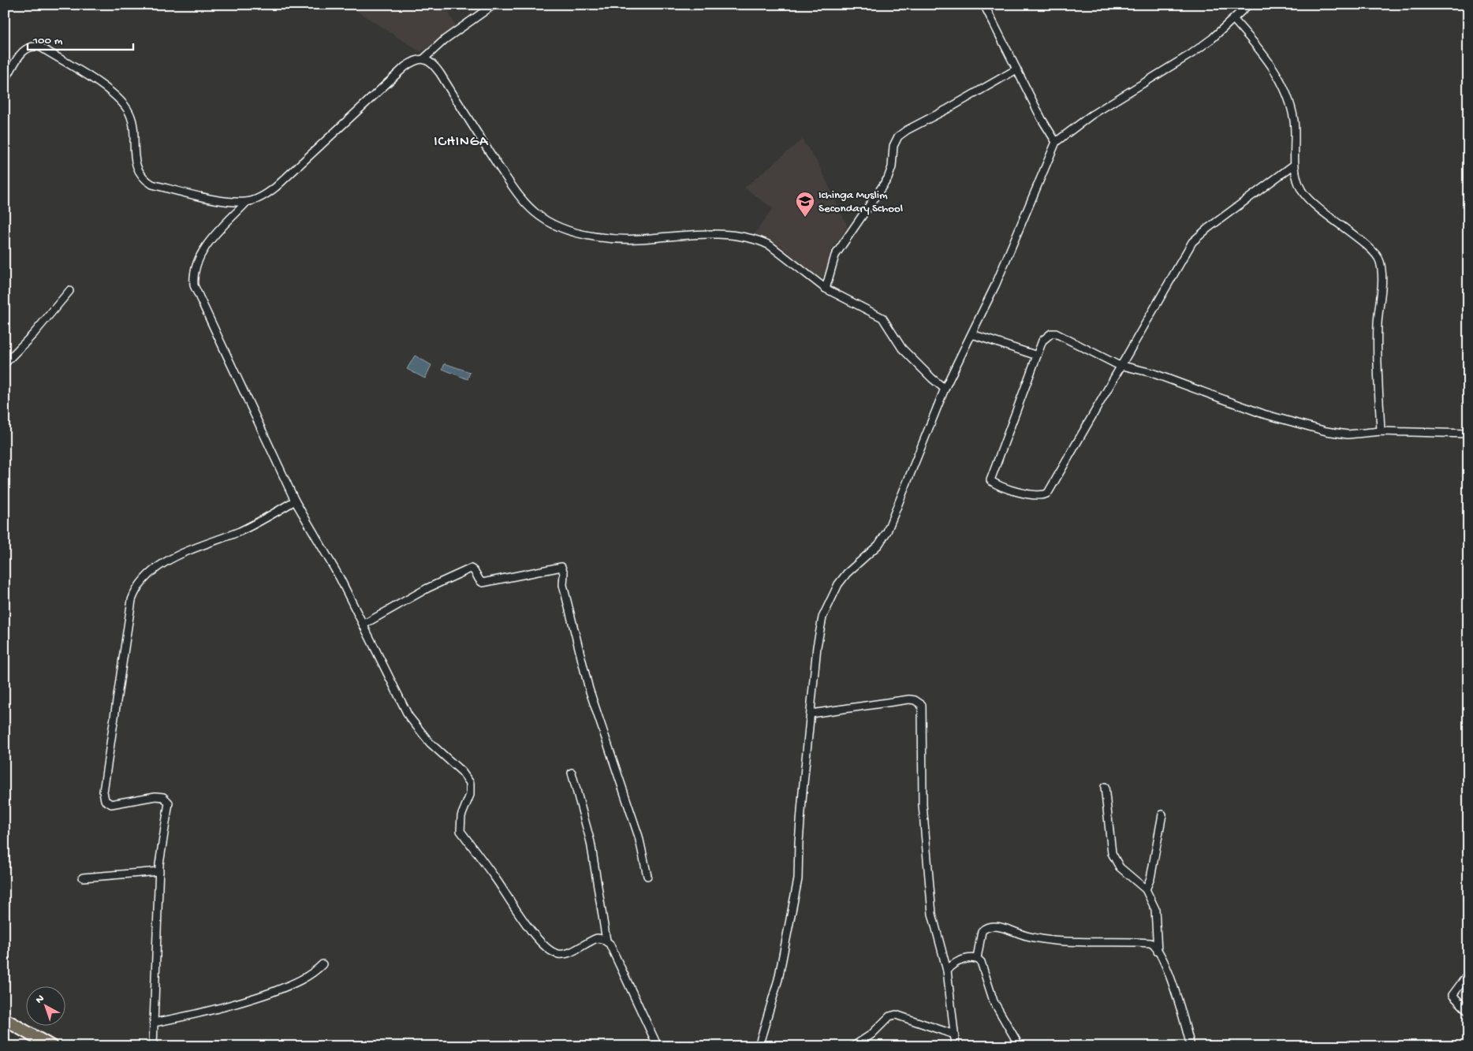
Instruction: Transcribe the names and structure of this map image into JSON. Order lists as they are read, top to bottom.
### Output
{
  "districts": ["ICHINGA"],
  "places": {
    "school or university": ["Ichinga Muslim Secondary School"]
  },
  "scale_bar": "100 m",
  "north": "top left"
}
